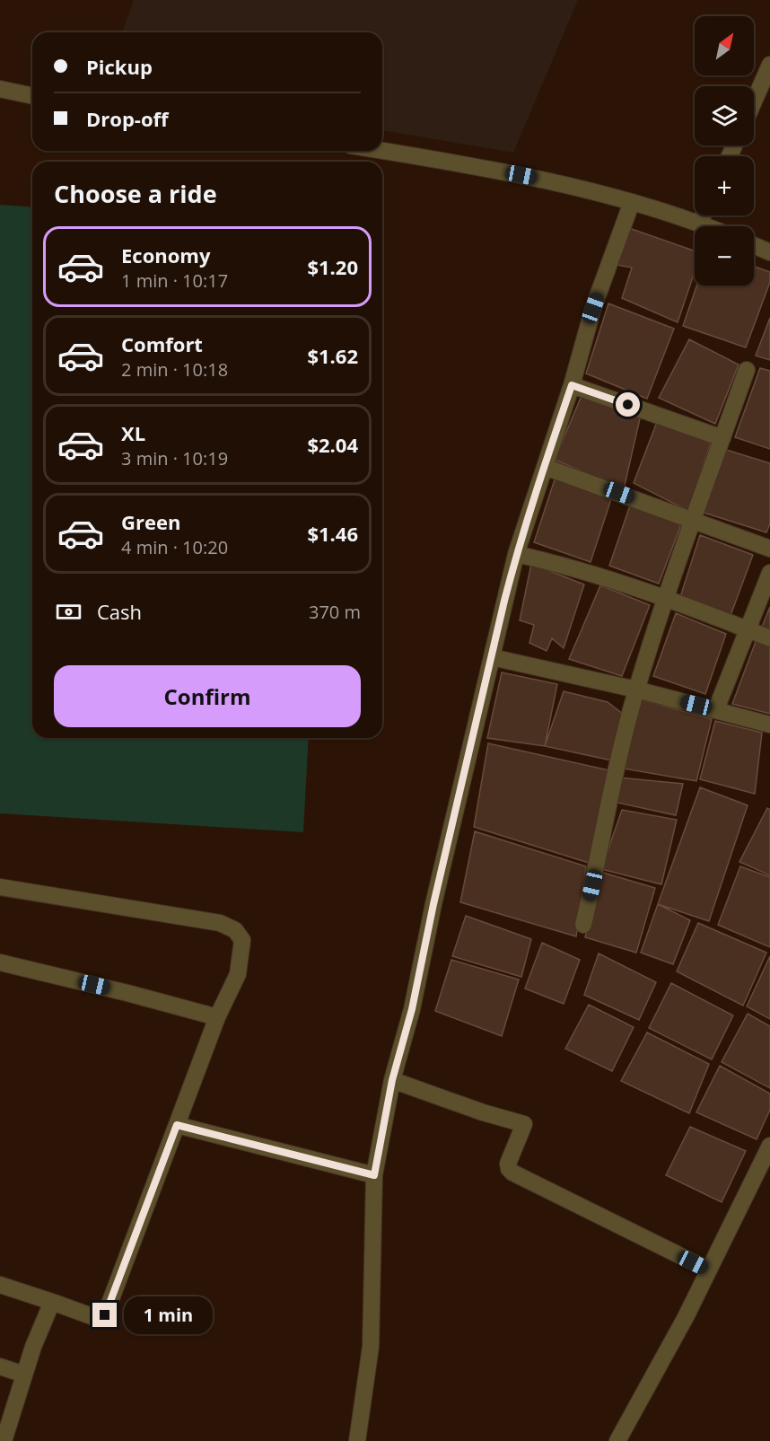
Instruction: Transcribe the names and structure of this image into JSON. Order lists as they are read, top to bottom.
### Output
{
  "north": "top right",
  "page": {
    "map_buttons": ["+", "−"],
    "banner": ["Pickup", "Drop-off"],
    "heading": "Choose a ride",
    "list": [
      {
        "name": "Economy",
        "note": "1 min · 10:17",
        "value": "$1.20"
      },
      {
        "name": "Comfort",
        "note": "2 min · 10:18",
        "value": "$1.62"
      },
      {
        "name": "XL",
        "note": "3 min · 10:19",
        "value": "$2.04"
      },
      {
        "name": "Green",
        "note": "4 min · 10:20",
        "value": "$1.46"
      }
    ],
    "pay": ["Cash", "370 m"],
    "buttons": "Confirm",
    "bubble": "1 min"
  }
}
